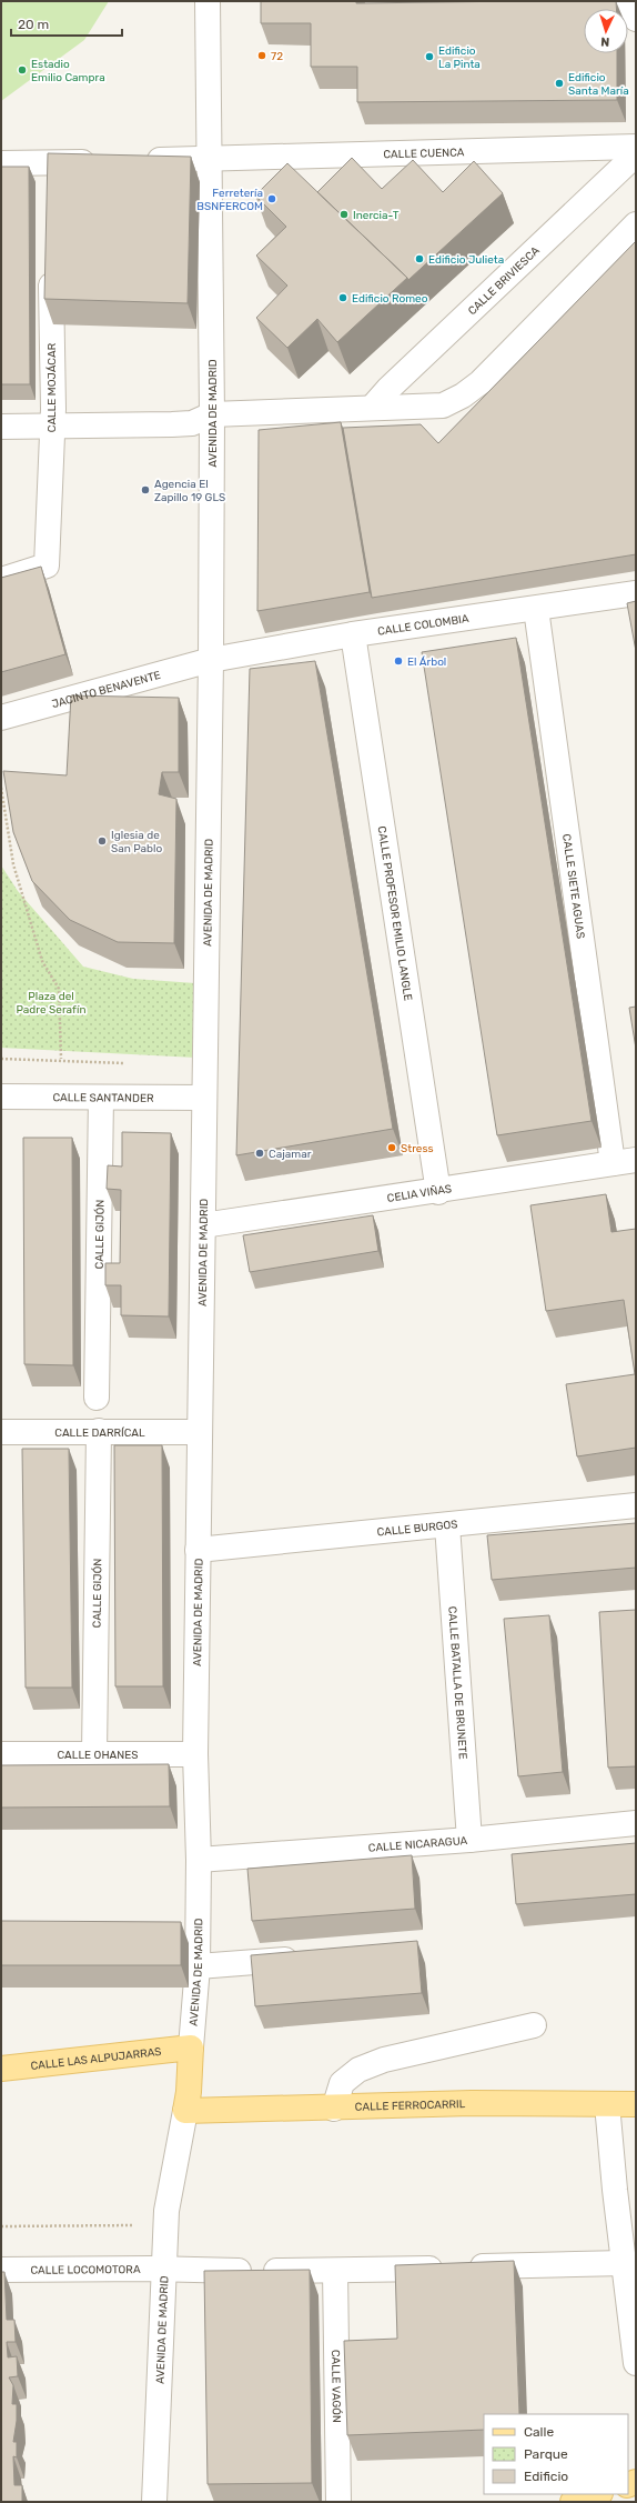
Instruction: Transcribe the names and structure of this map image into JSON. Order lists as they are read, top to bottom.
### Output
{
  "streets": {
    "main road": ["AVENIDA DE MADRID", "CALLE LAS ALPUJARRAS", "CALLE FERROCARRIL"],
    "street": [
      "CALLE CUENCA",
      "CALLE BRIVIESCA",
      "CALLE MOJÁCAR",
      "CALLE COLOMBIA",
      "JACINTO BENAVENTE",
      "CALLE SIETE AGUAS",
      "CALLE PROFESOR EMILIO LANGLE",
      "CALLE SANTANDER",
      "CELIA VIÑAS",
      "CALLE GIJÓN",
      "CALLE DARRÍCAL",
      "CALLE BURGOS",
      "CALLE BATALLA DE BRUNETE",
      "CALLE OHANES",
      "CALLE NICARAGUA",
      "CALLE LOCOMOTORA",
      "CALLE VAGÓN"
    ]
  },
  "crossings": [
    ["CALLE CUENCA", "AVENIDA DE MADRID"],
    ["AVENIDA DE MADRID", "CALLE COLOMBIA"],
    ["AVENIDA DE MADRID", "JACINTO BENAVENTE"],
    ["AVENIDA DE MADRID", "CALLE SANTANDER"],
    ["AVENIDA DE MADRID", "CELIA VIÑAS"],
    ["AVENIDA DE MADRID", "CALLE DARRÍCAL"],
    ["AVENIDA DE MADRID", "CALLE BURGOS"],
    ["AVENIDA DE MADRID", "CALLE OHANES"],
    ["AVENIDA DE MADRID", "CALLE NICARAGUA"],
    ["AVENIDA DE MADRID", "CALLE LAS ALPUJARRAS"],
    ["AVENIDA DE MADRID", "CALLE FERROCARRIL"],
    ["AVENIDA DE MADRID", "CALLE LOCOMOTORA"],
    ["CALLE COLOMBIA", "JACINTO BENAVENTE"],
    ["CALLE COLOMBIA", "CALLE SIETE AGUAS"],
    ["CALLE COLOMBIA", "CALLE PROFESOR EMILIO LANGLE"],
    ["CALLE SIETE AGUAS", "CELIA VIÑAS"],
    ["CALLE PROFESOR EMILIO LANGLE", "CELIA VIÑAS"],
    ["CALLE SANTANDER", "CALLE GIJÓN"],
    ["CALLE GIJÓN", "CALLE DARRÍCAL"],
    ["CALLE GIJÓN", "CALLE OHANES"],
    ["CALLE BURGOS", "CALLE BATALLA DE BRUNETE"],
    ["CALLE BATALLA DE BRUNETE", "CALLE NICARAGUA"],
    ["CALLE LOCOMOTORA", "CALLE VAGÓN"]
  ],
  "parks": ["Plaza del Padre Serafín"],
  "places": [
    "72",
    "Edificio La Pinta",
    "Estadio Emilio Campra",
    "Edificio Santa María",
    "Ferretería BSNFERCOM",
    "Inercia-T",
    "Edificio Julieta",
    "Edificio Romeo",
    "Agencia El Zapillo 19 GLS",
    "El Árbol",
    "Iglesia de San Pablo",
    "Stress",
    "Cajamar"
  ],
  "legend": ["Calle", "Parque", "Edificio"],
  "scale_bar": "20 m",
  "north": "bottom"
}
